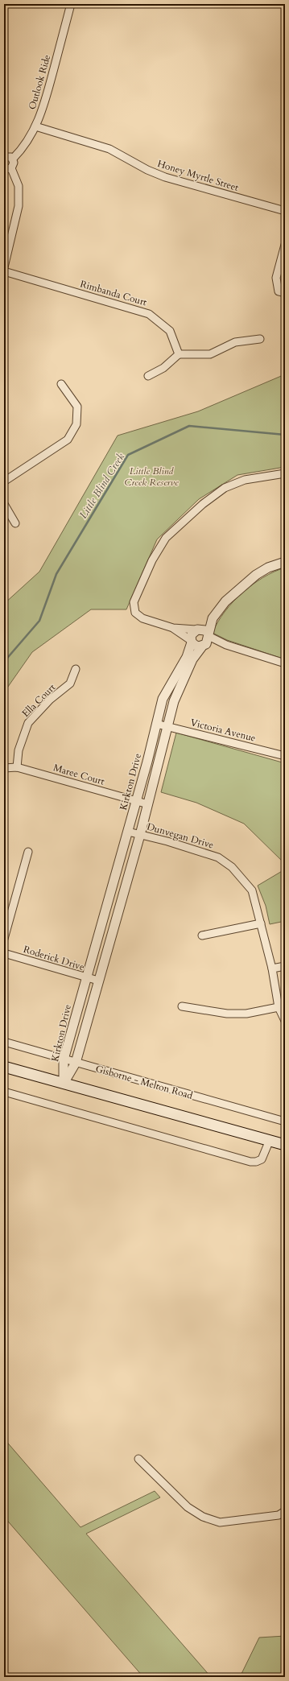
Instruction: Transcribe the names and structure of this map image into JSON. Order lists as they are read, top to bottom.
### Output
{
  "streets": {
    "street": [
      "Outlook Ride",
      "Honey Myrtle Street",
      "Rimbanda Court",
      "Ella Court",
      "Victoria Avenue",
      "Maree Court",
      "Kirkton Drive",
      "Dunvegan Drive",
      "Roderick Drive",
      "Gisborne - Melton Road"
    ]
  },
  "crossings": [
    ["Outlook Ride", "Honey Myrtle Street"],
    ["Ella Court", "Maree Court"],
    ["Victoria Avenue", "Kirkton Drive"],
    ["Maree Court", "Kirkton Drive"],
    ["Kirkton Drive", "Dunvegan Drive"],
    ["Kirkton Drive", "Roderick Drive"],
    ["Kirkton Drive", "Gisborne - Melton Road"]
  ],
  "water": ["Little Blind Creek"],
  "parks": ["Little Blind Creek Reserve"]
}
